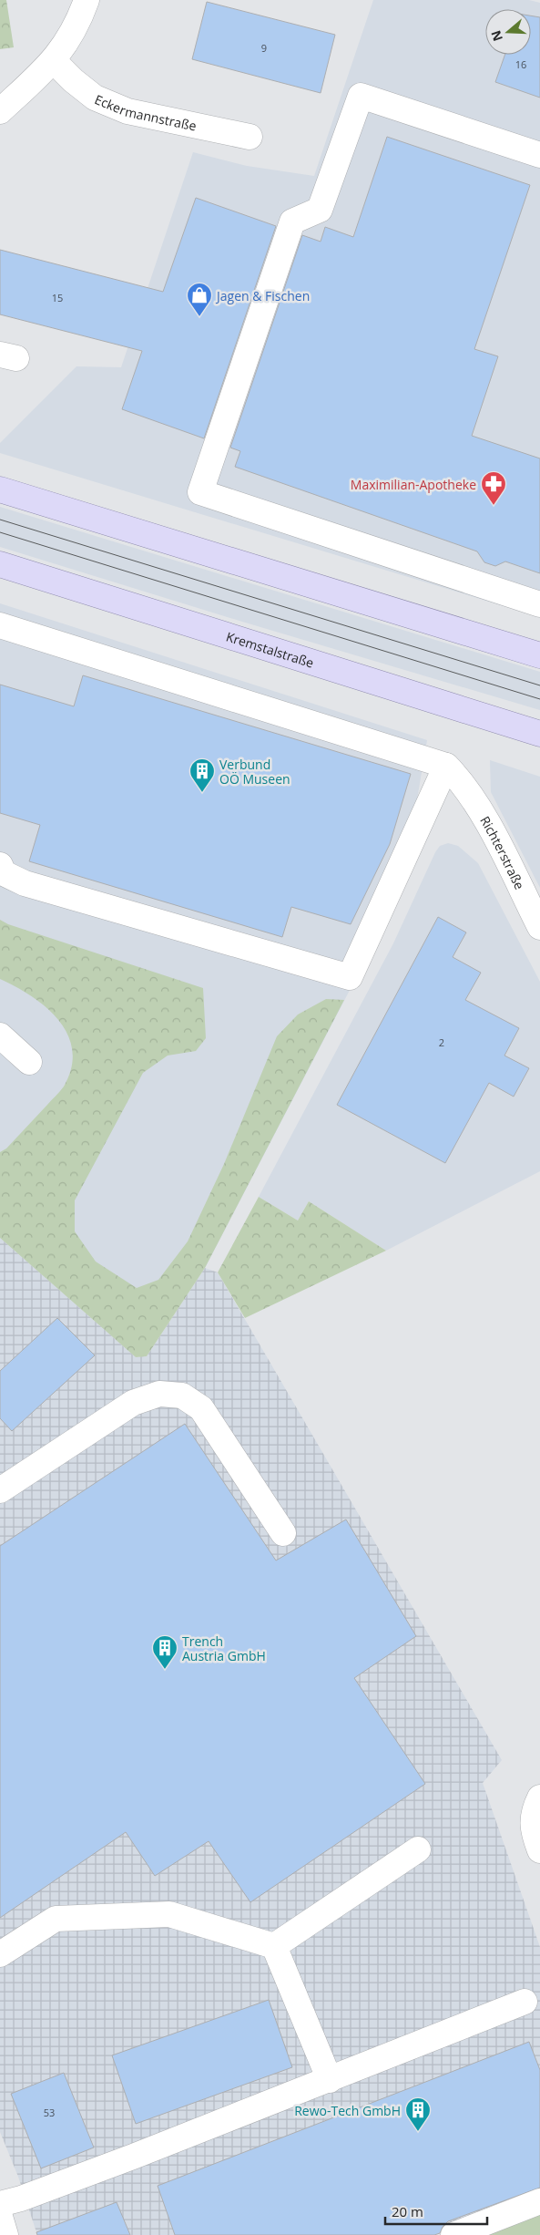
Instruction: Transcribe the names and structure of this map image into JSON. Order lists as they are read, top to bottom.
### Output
{
  "streets": {
    "main road": ["Kremstalstraße"],
    "street": ["Eckermannstraße", "Richterstraße"]
  },
  "places": {
    "shop": ["Jagen & Fischen"],
    "pharmacy": ["Maximilian-Apotheke"],
    "building": ["Verbund OÖ Museen", "Trench Austria GmbH", "Rewo-Tech GmbH"]
  },
  "house_numbers": [
    "9",
    "16",
    "15",
    "2",
    "53"
  ],
  "scale_bar": "20 m",
  "north": "left"
}
